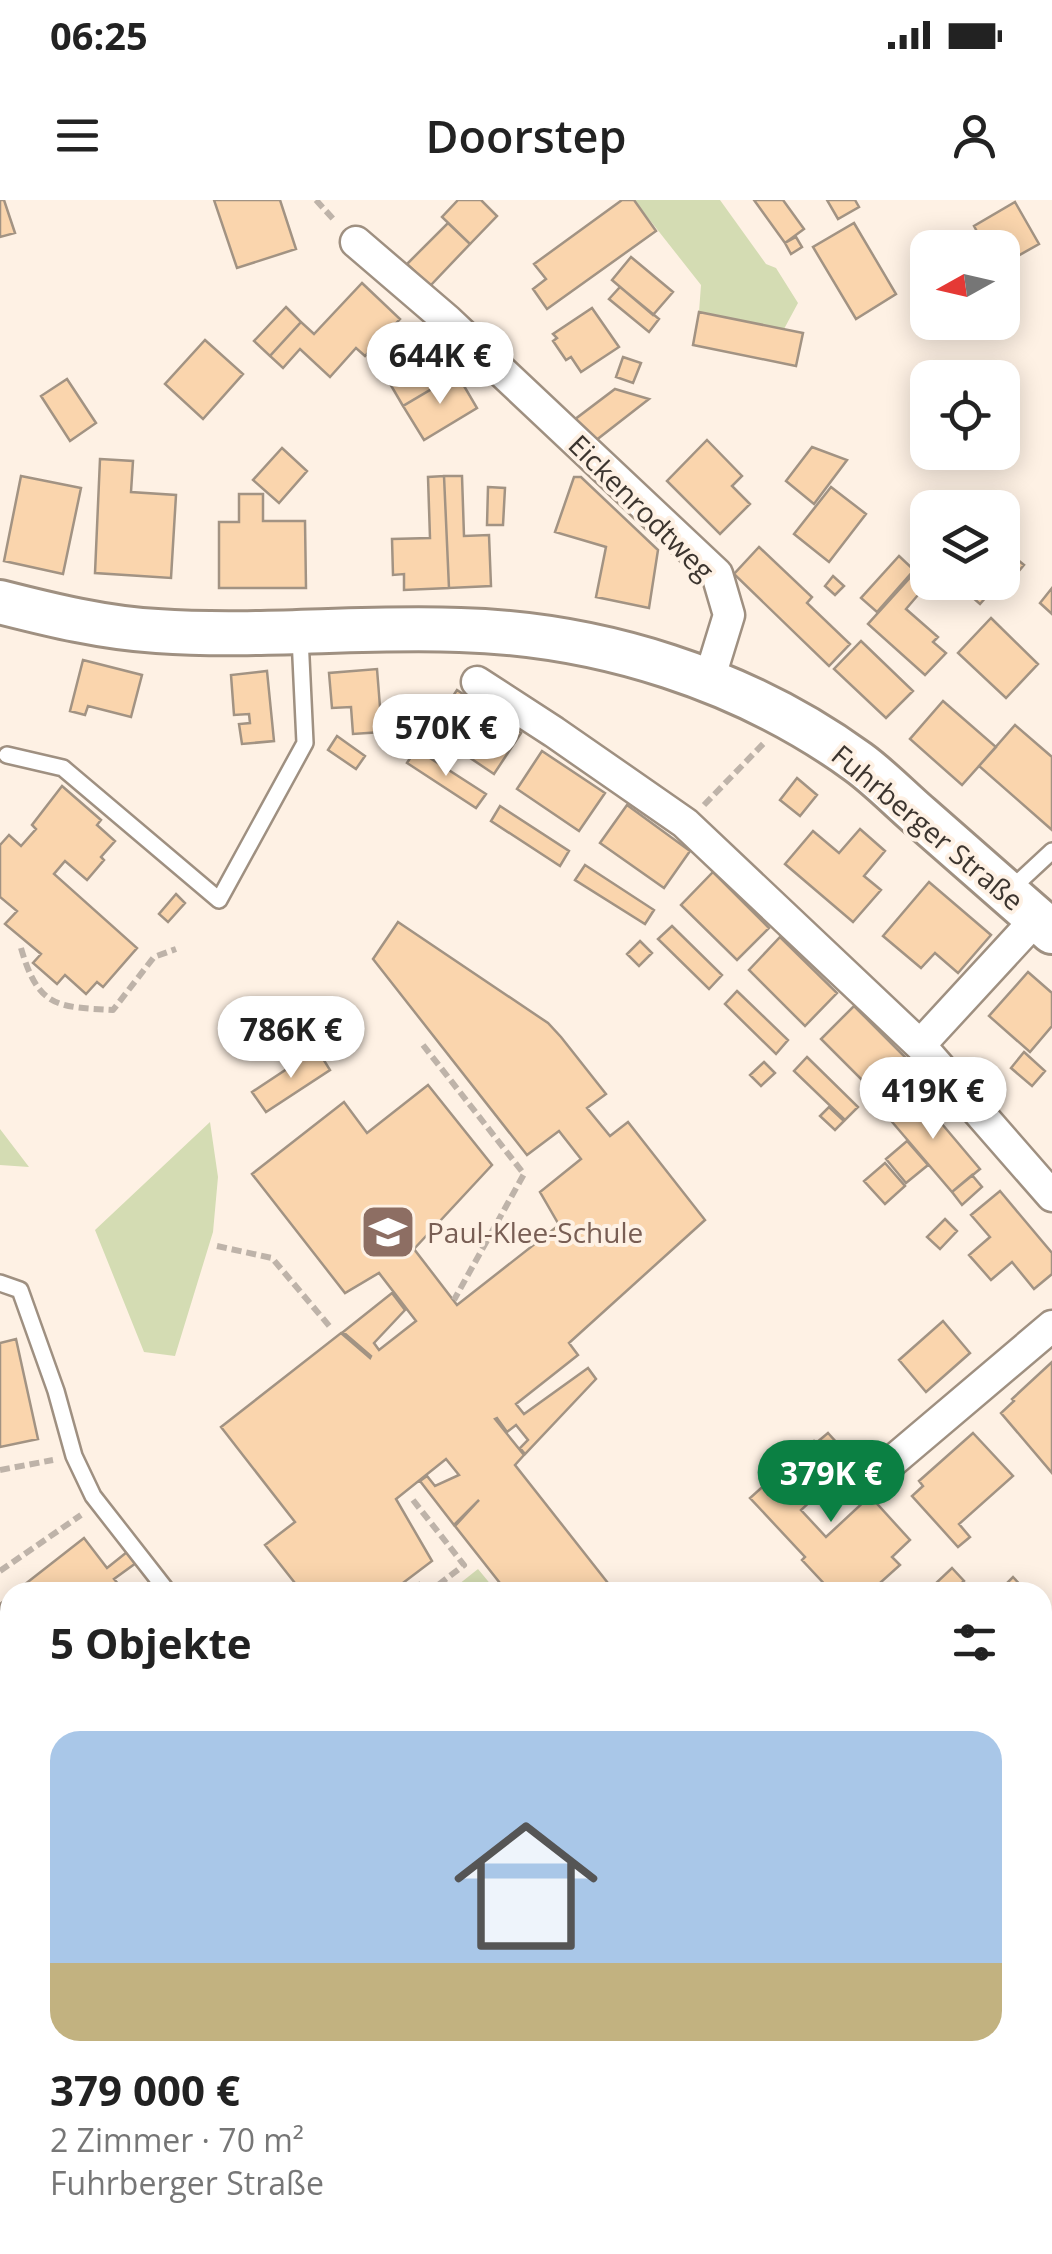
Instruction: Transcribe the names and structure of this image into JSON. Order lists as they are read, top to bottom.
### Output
{
  "streets": {
    "main road": ["Fuhrberger Straße"],
    "street": ["Eickenrodtweg"]
  },
  "crossings": [
    ["Eickenrodtweg", "Fuhrberger Straße"]
  ],
  "places": {
    "school or university": ["Paul-Klee-Schule"]
  },
  "north": "left",
  "page": {
    "status": "06:25",
    "header": "Doorstep",
    "price": [
      "644K €",
      "570K €",
      "786K €",
      "419K €",
      "379K €"
    ],
    "heading": "5 Objekte",
    "list": [
      {
        "name": "379 000 €",
        "note": "2 Zimmer · 70 m² · Fuhrberger Straße"
      }
    ]
  }
}
